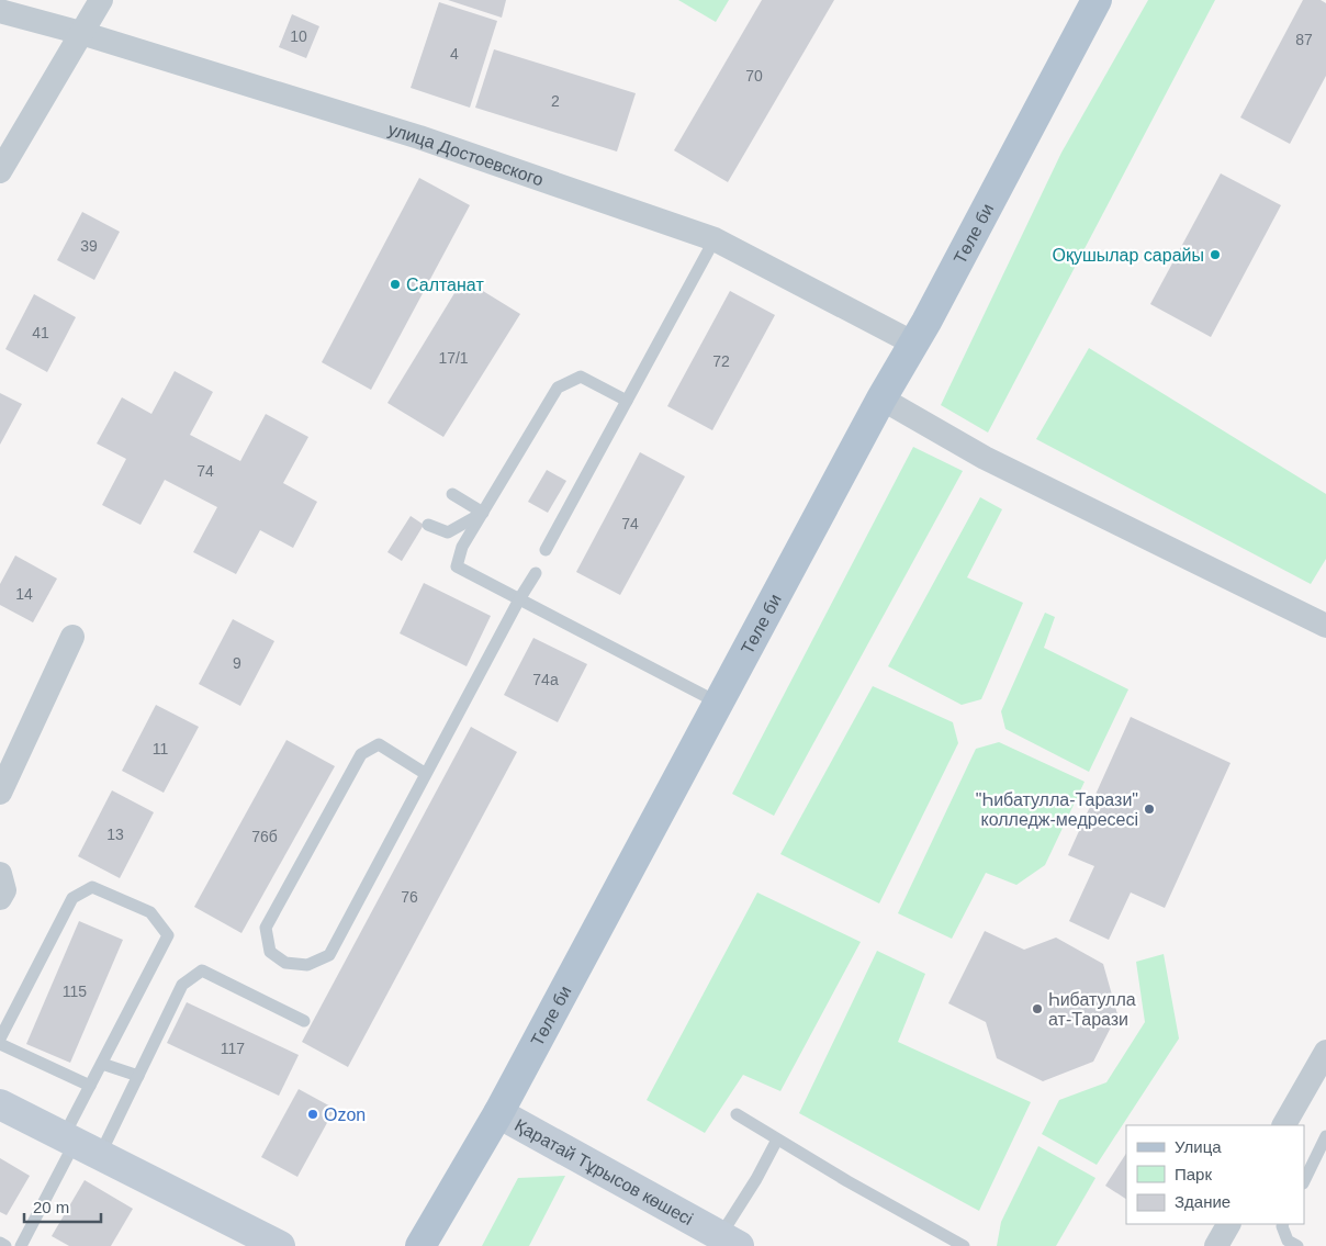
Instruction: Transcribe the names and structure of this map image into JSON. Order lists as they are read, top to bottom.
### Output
{
  "streets": {
    "main road": ["Төле би", "Қаратай Тұрысов көшесі"],
    "street": ["улица Достоевского"]
  },
  "crossings": [
    ["улица Достоевского", "Төле би"],
    ["Төле би", "Қаратай Тұрысов көшесі"]
  ],
  "places": [
    "Оқушылар сарайы",
    "Салтанат",
    "\"Һибатулла-Тарази\" колледж-медресесі",
    "Һибатулла ат-Тарази",
    "Ozon"
  ],
  "house_numbers": [
    "10",
    "87",
    "4",
    "70",
    "2",
    "39",
    "41",
    "17/1",
    "72",
    "74",
    "74",
    "14",
    "9",
    "74а",
    "11",
    "13",
    "76б",
    "76",
    "115",
    "117"
  ],
  "legend": ["Улица", "Парк", "Здание"],
  "scale_bar": "20 m"
}
